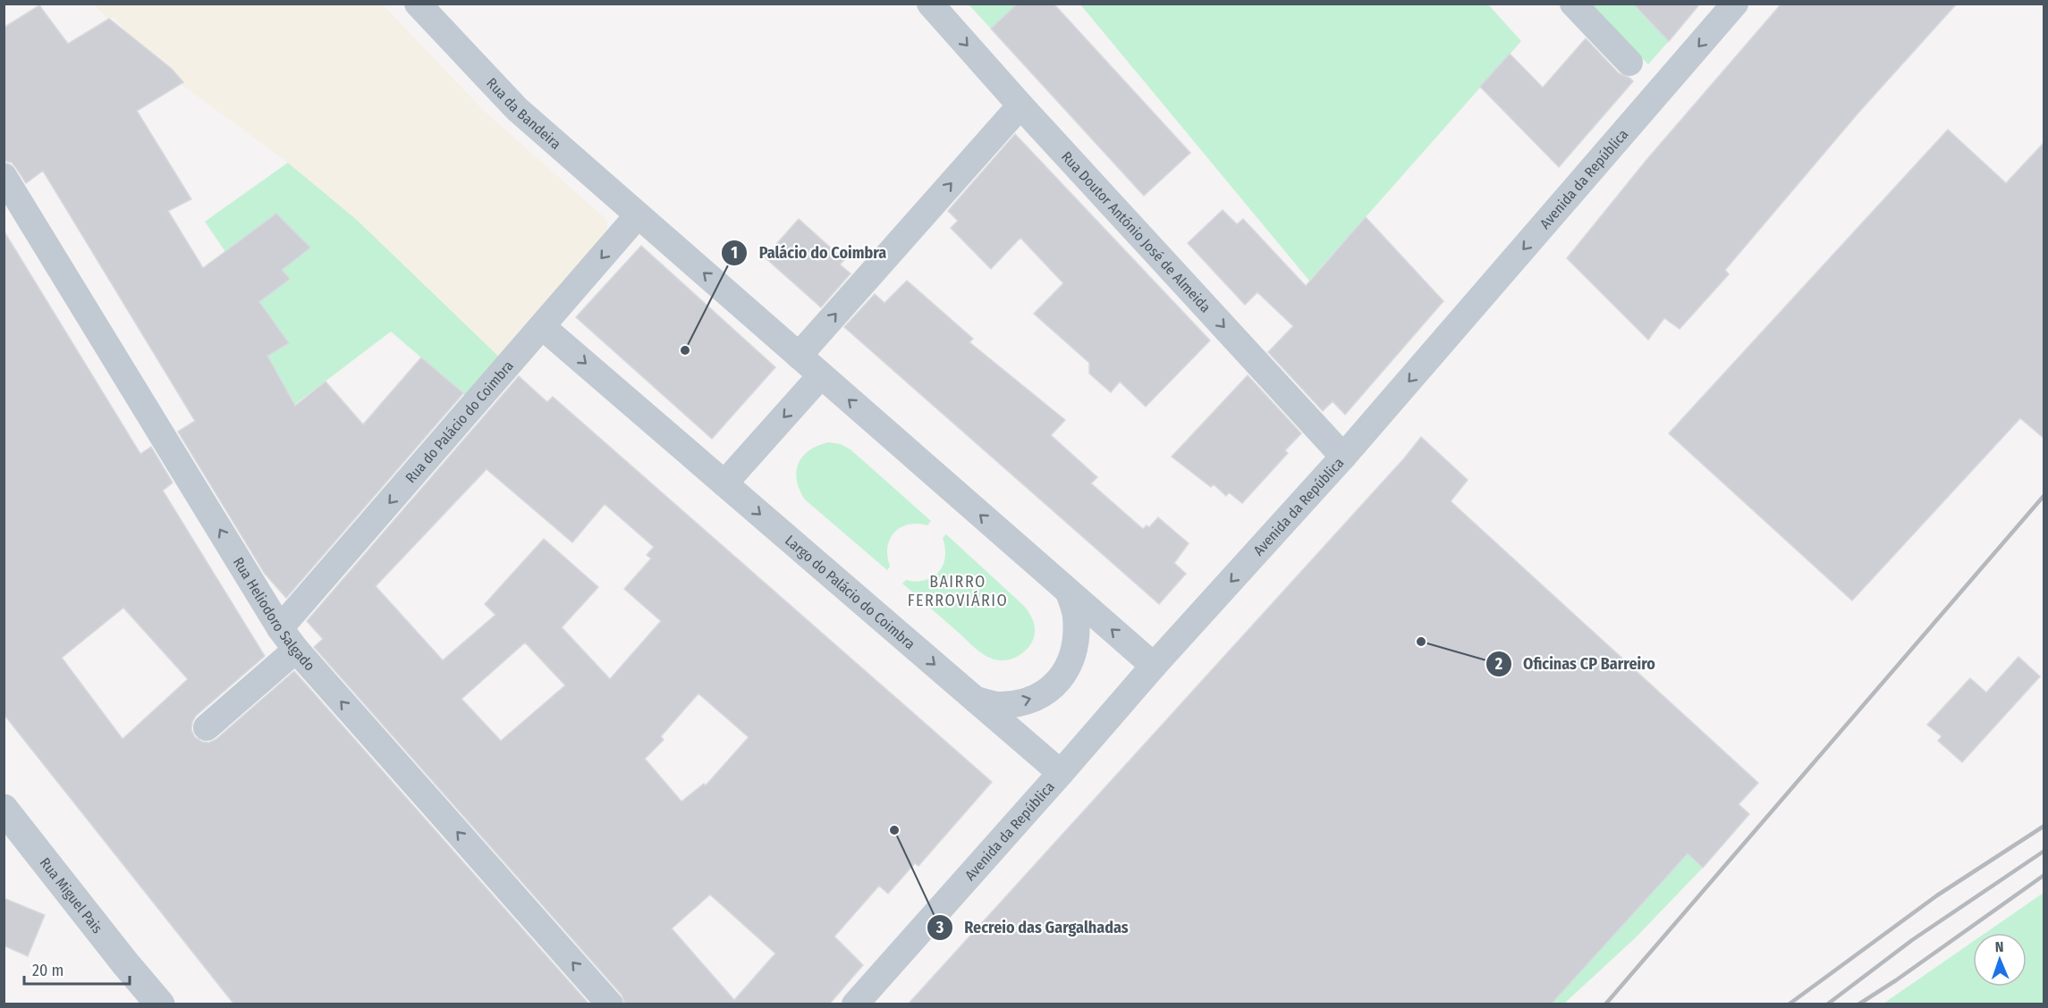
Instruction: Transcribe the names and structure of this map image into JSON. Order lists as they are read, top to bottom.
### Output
{
  "streets": {
    "street": [
      "Rua da Bandeira",
      "Avenida da República",
      "Rua Doutor António José de Almeida",
      "Rua do Palácio do Coimbra",
      "Largo do Palácio do Coimbra",
      "Rua Heliodoro Salgado",
      "Rua Miguel Pais"
    ]
  },
  "crossings": [
    ["Rua da Bandeira", "Rua do Palácio do Coimbra"],
    ["Avenida da República", "Rua Doutor António José de Almeida"],
    ["Avenida da República", "Largo do Palácio do Coimbra"],
    ["Rua do Palácio do Coimbra", "Largo do Palácio do Coimbra"],
    ["Rua do Palácio do Coimbra", "Rua Heliodoro Salgado"]
  ],
  "one_way": [
    "Avenida da República",
    "Rua Doutor António José de Almeida",
    "Rua do Palácio do Coimbra",
    "Rua Heliodoro Salgado"
  ],
  "districts": ["BAIRRO FERROVIÁRIO"],
  "places": ["Palácio do Coimbra", "Oficinas CP Barreiro", "Recreio das Gargalhadas"],
  "scale_bar": "20 m",
  "north": "top"
}
